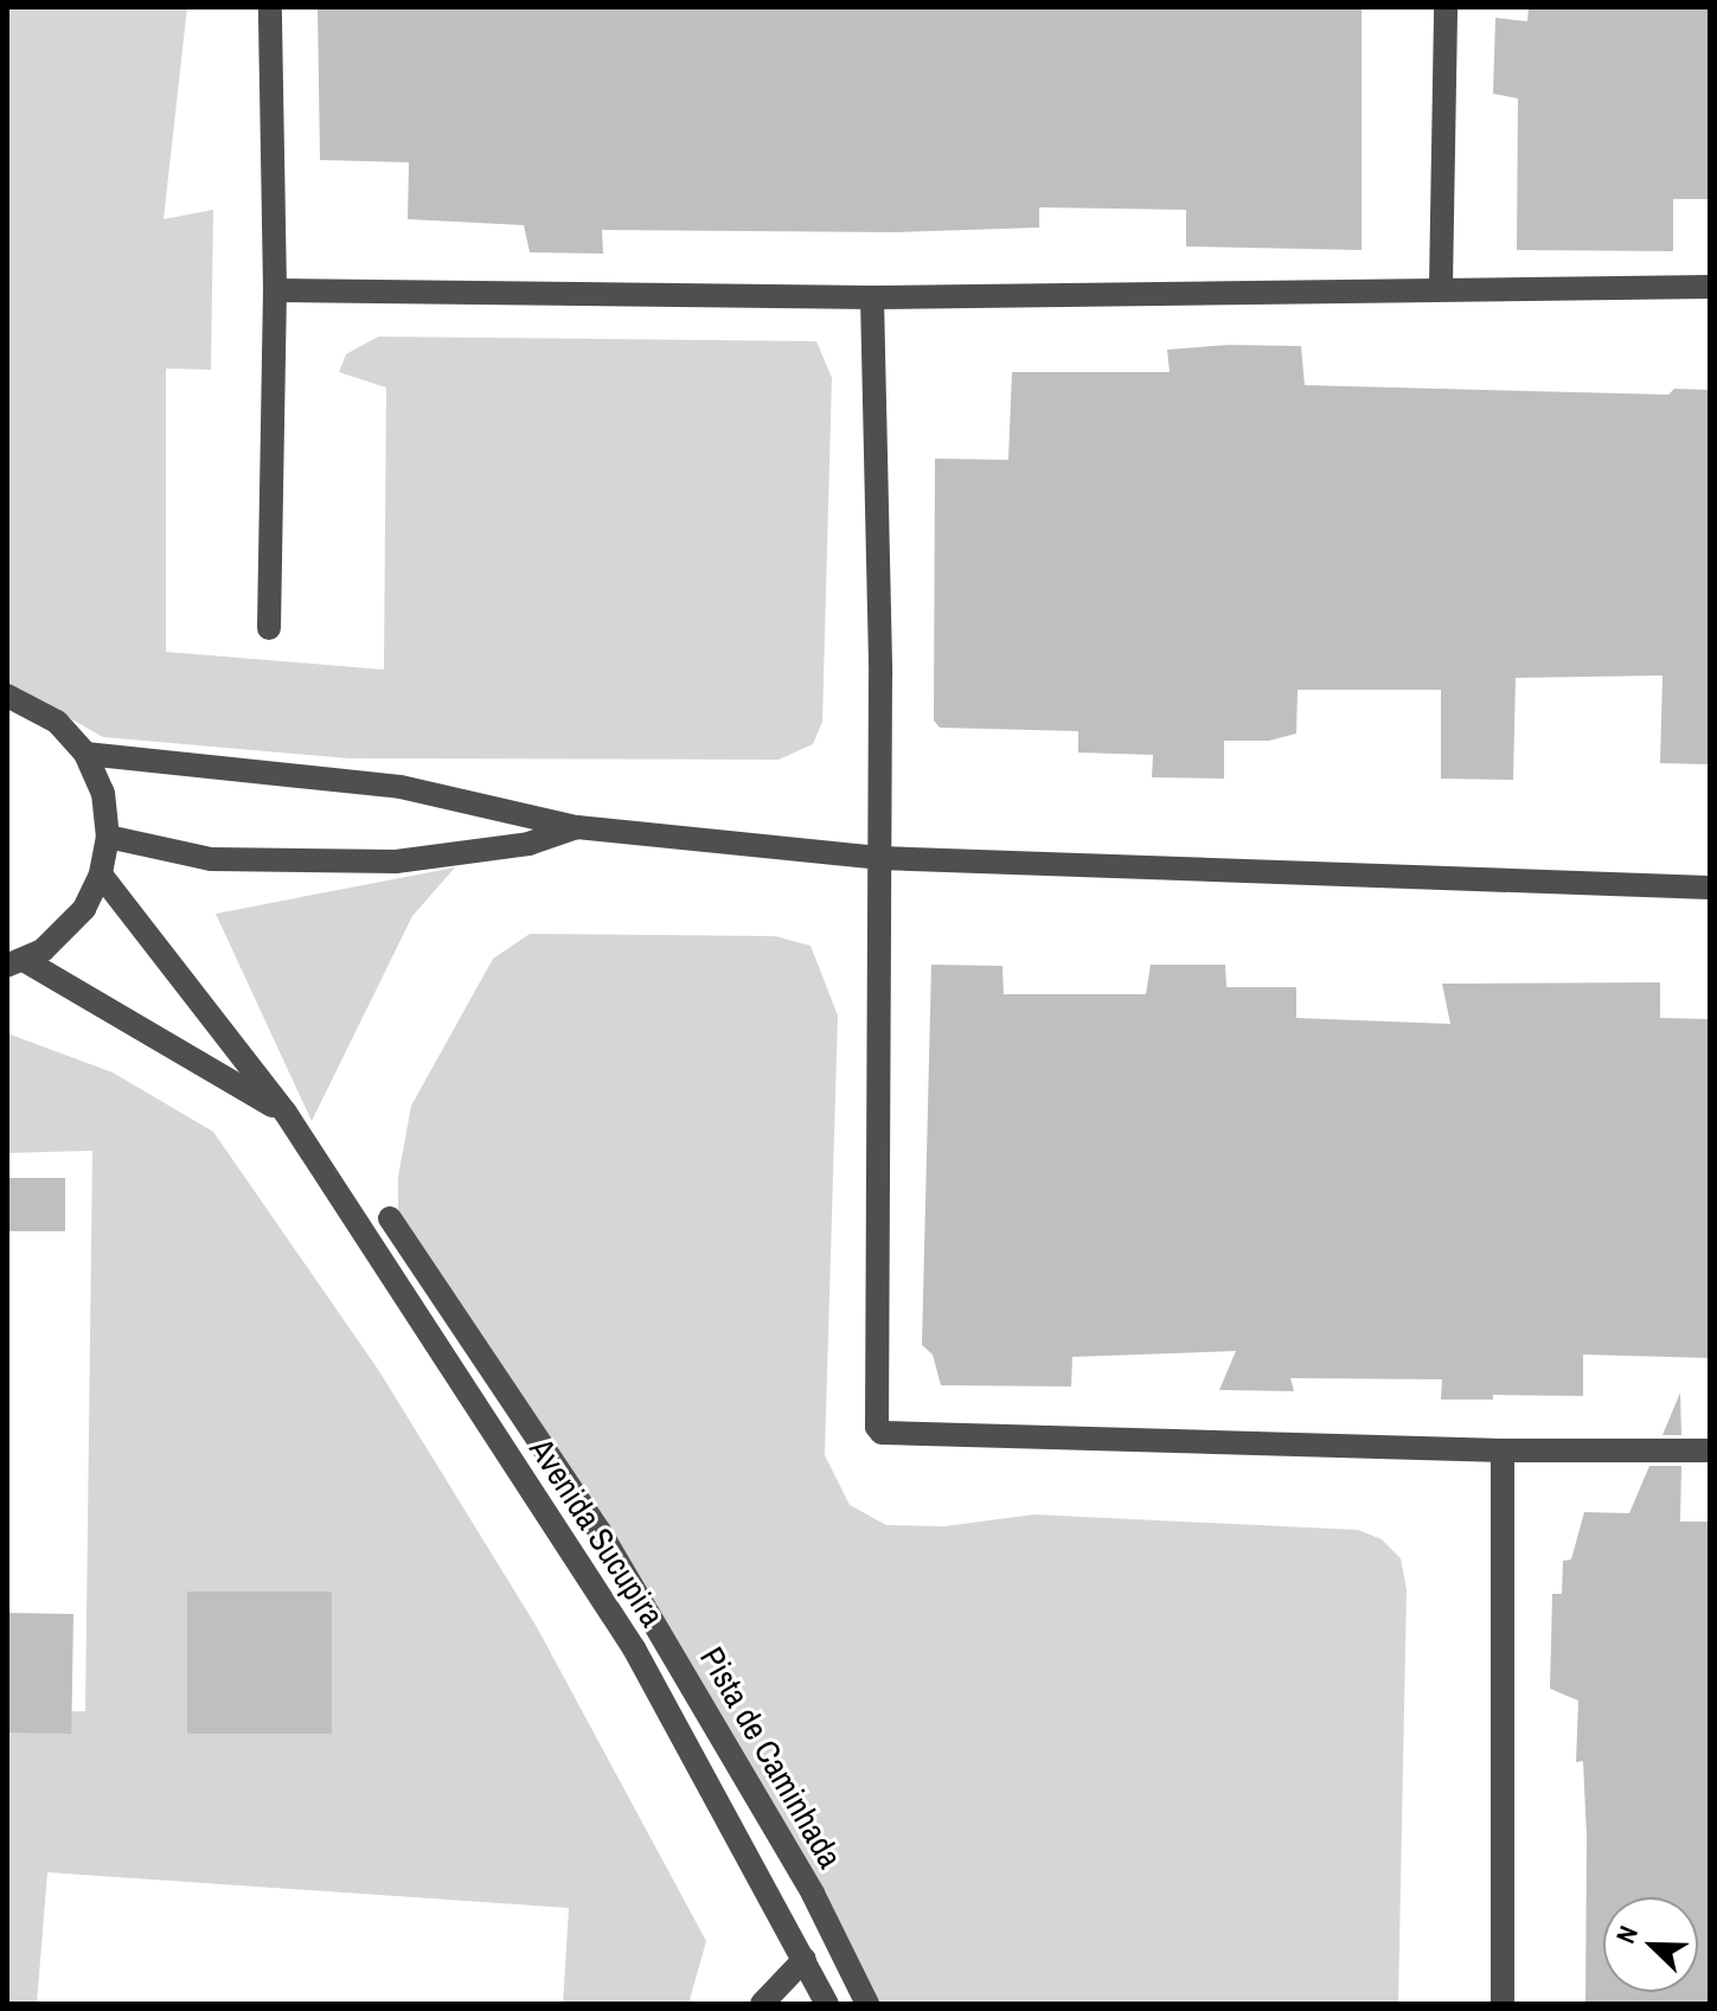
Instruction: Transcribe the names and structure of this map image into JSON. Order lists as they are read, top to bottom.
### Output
{
  "streets": {
    "street": ["Avenida Sucupira", "Pista de Caminhada"]
  },
  "north": "top left"
}
